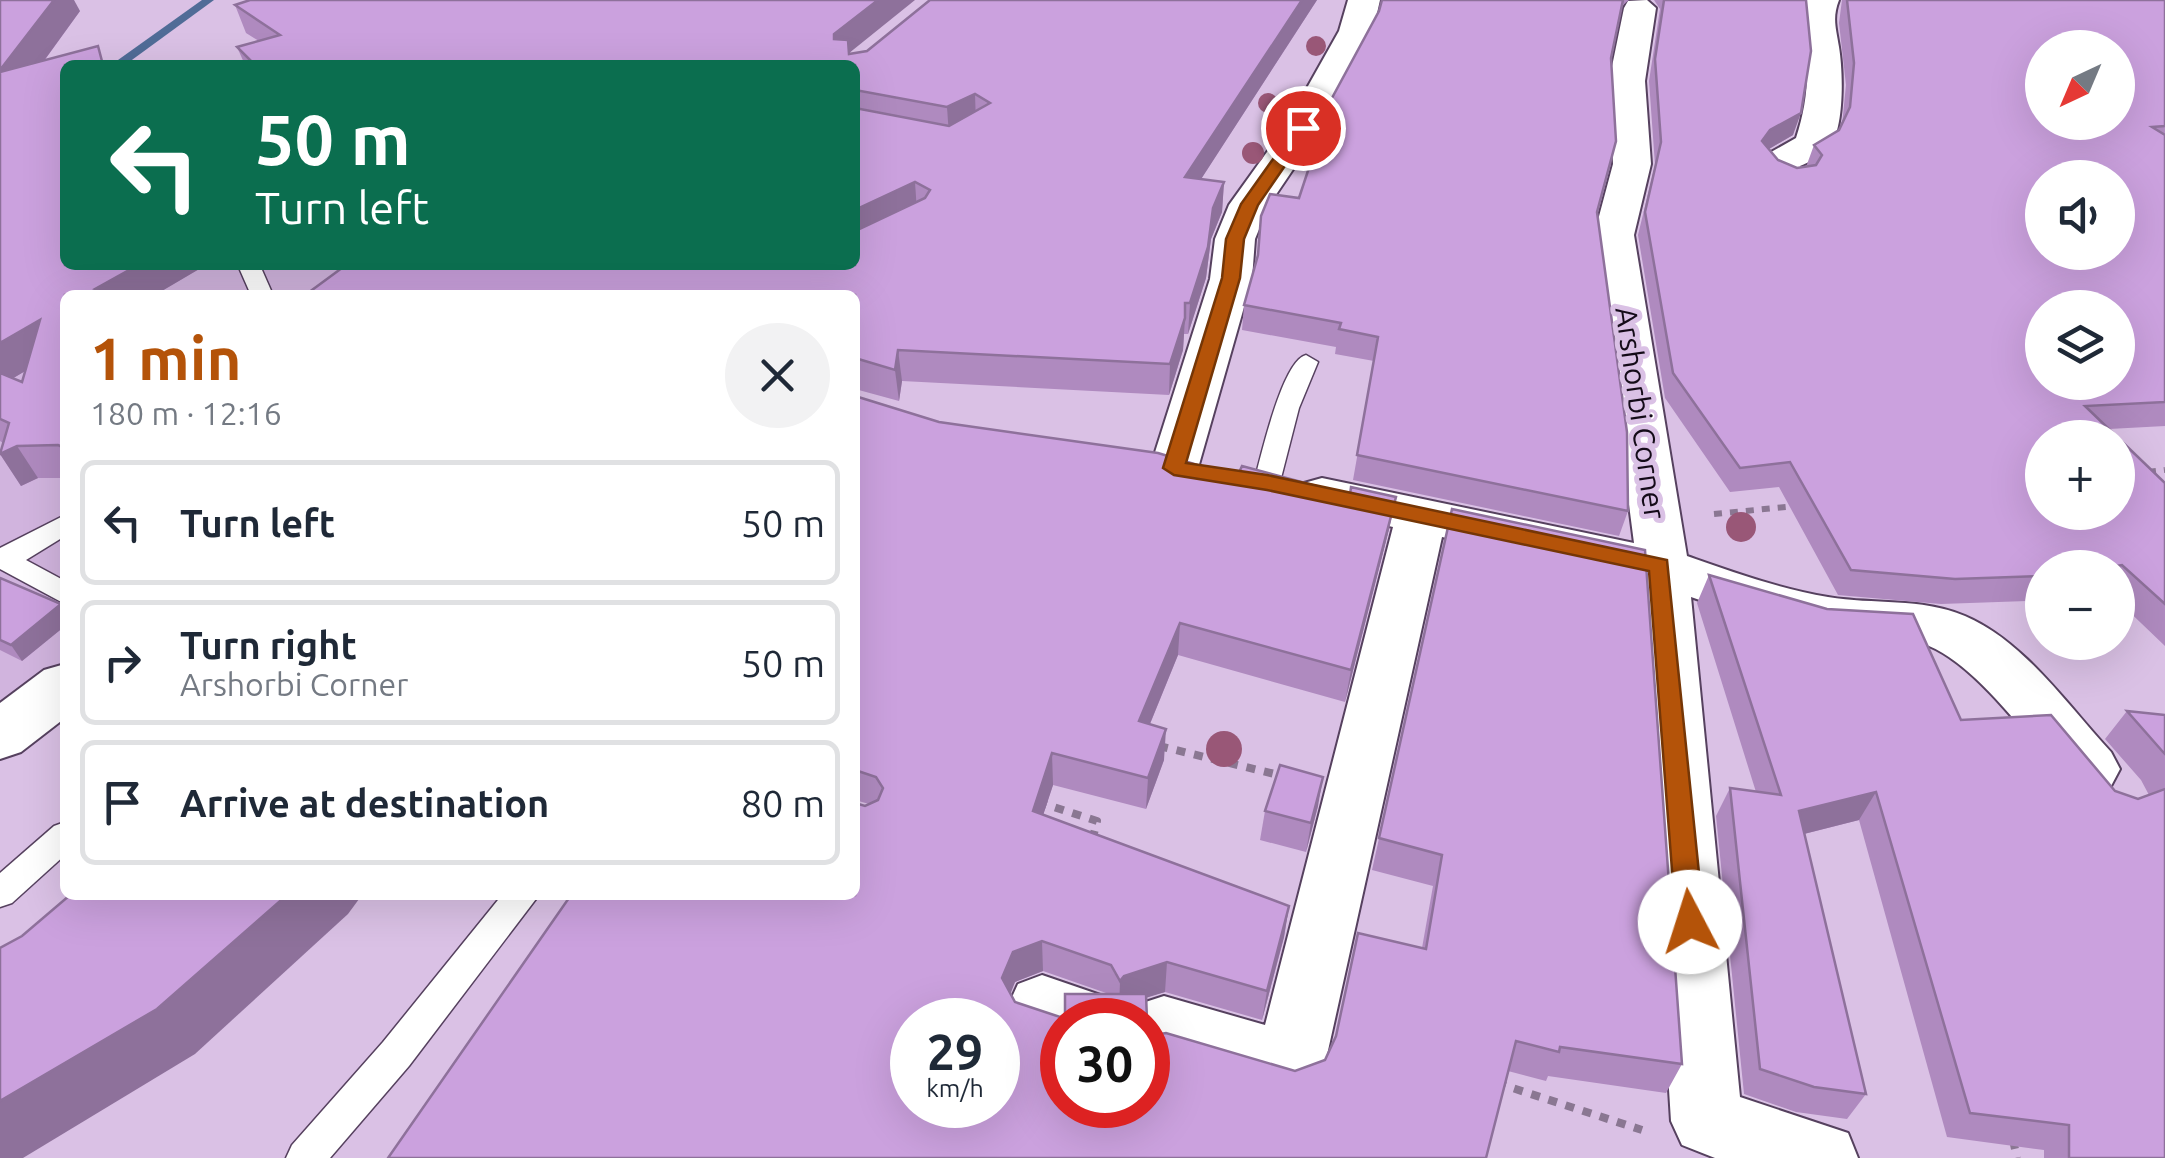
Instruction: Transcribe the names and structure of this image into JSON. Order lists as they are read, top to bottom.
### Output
{
  "streets": {
    "street": ["Arshorbi Corner"]
  },
  "north": "bottom left",
  "page": {
    "map_buttons": ["+", "−"],
    "turn": ["50 m", "Turn left"],
    "heading": ["1 min", "180 m · 12:16"],
    "list": [
      {
        "name": "Turn left",
        "value": "50 m"
      },
      {
        "name": "Turn right",
        "note": "Arshorbi Corner",
        "value": "50 m"
      },
      {
        "name": "Arrive at destination",
        "value": "80 m"
      }
    ],
    "speed": "29 km/h",
    "limit": "30"
  }
}
